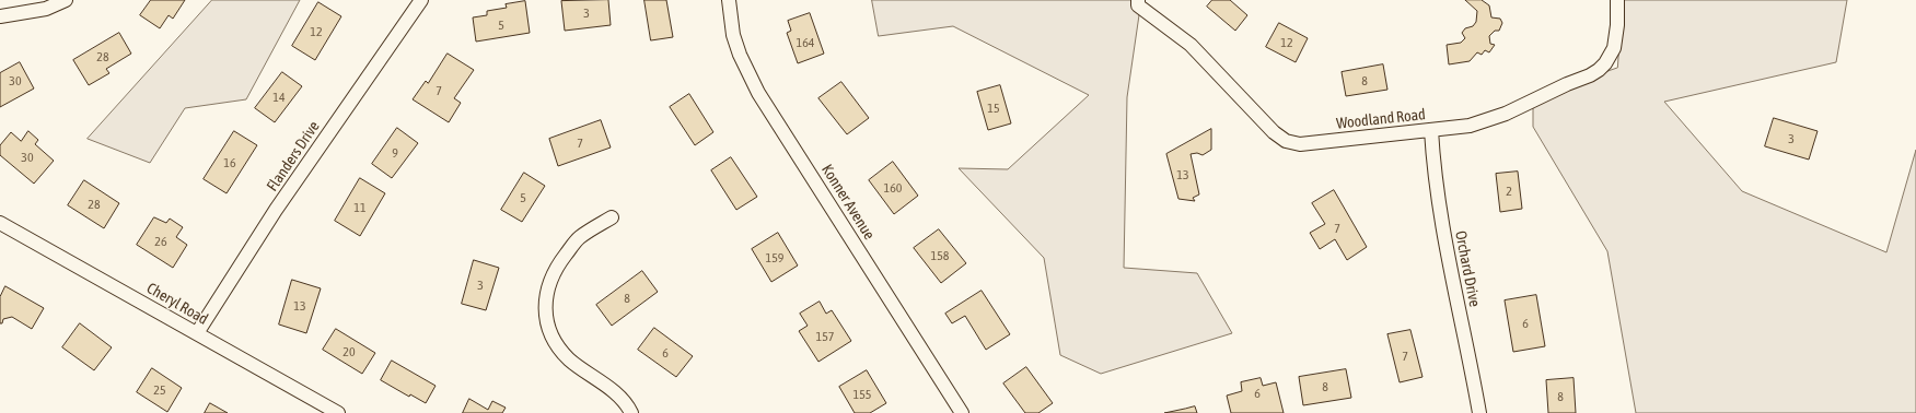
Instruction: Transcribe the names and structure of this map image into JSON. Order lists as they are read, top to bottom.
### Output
{
  "streets": {
    "street": [
      "Woodland Road",
      "Flanders Drive",
      "Konner Avenue",
      "Orchard Drive",
      "Cheryl Road"
    ]
  },
  "crossings": [
    ["Woodland Road", "Orchard Drive"],
    ["Flanders Drive", "Cheryl Road"]
  ],
  "house_numbers": [
    "3",
    "5",
    "12",
    "164",
    "12",
    "28",
    "30",
    "8",
    "7",
    "14",
    "15",
    "3",
    "7",
    "9",
    "30",
    "16",
    "13",
    "160",
    "2",
    "5",
    "28",
    "11",
    "7",
    "26",
    "158",
    "159",
    "3",
    "8",
    "13",
    "6",
    "157",
    "20",
    "6",
    "7",
    "8",
    "25",
    "6",
    "155",
    "8"
  ]
}
